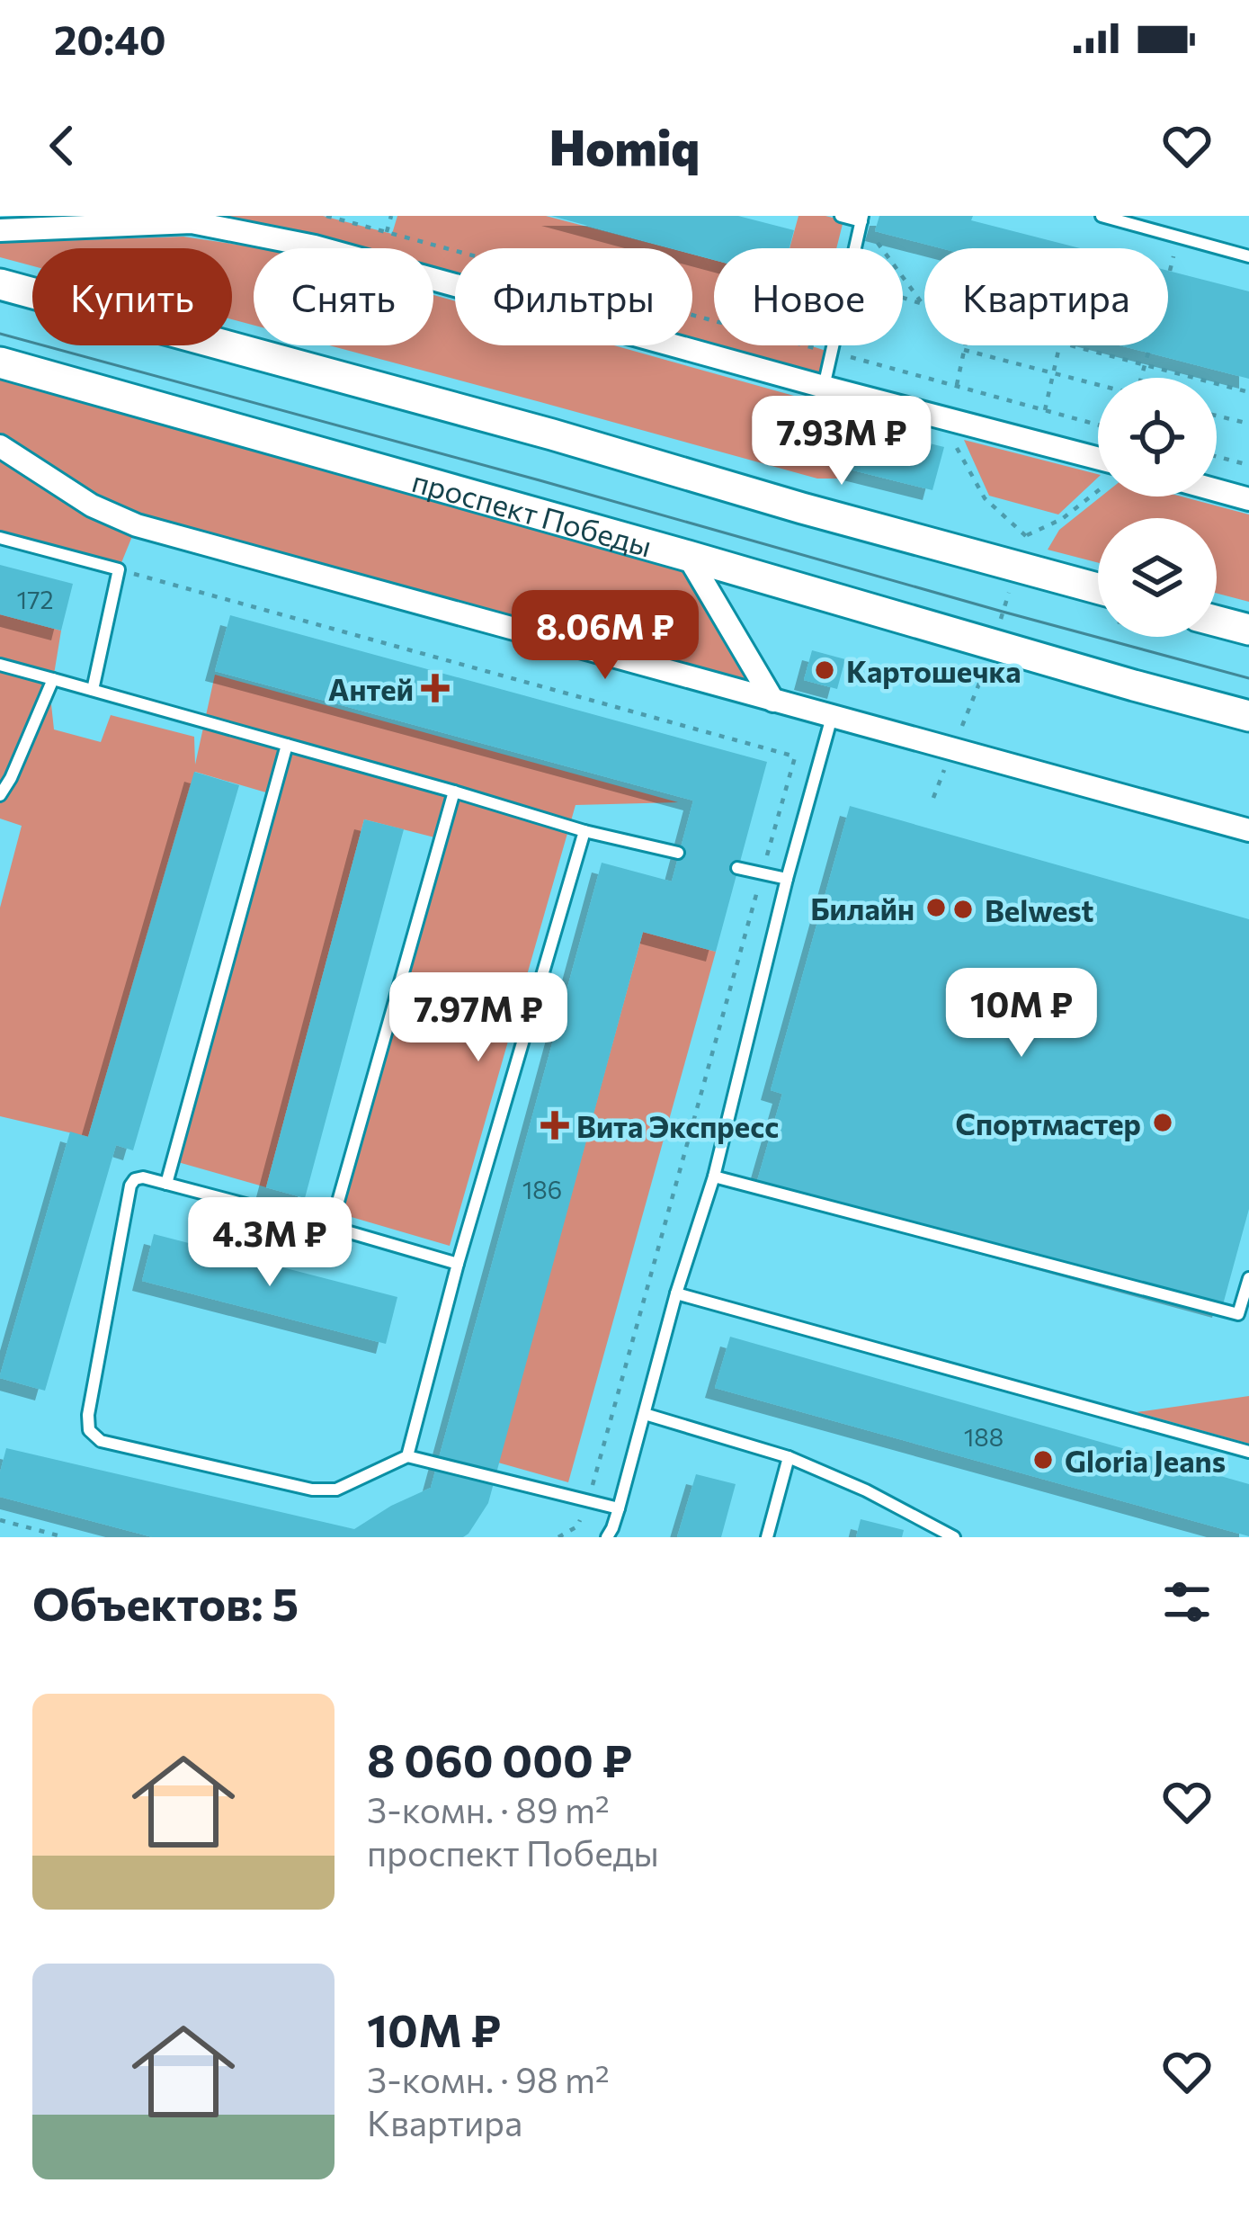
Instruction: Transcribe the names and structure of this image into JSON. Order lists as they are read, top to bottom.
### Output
{
  "streets": {
    "main road": ["проспект Победы"]
  },
  "places": {
    "other": [
      "Картошечка",
      "Билайн",
      "Belwest",
      "Спортмастер",
      "Gloria Jeans"
    ],
    "health": ["Антей", "Вита Экспресс"]
  },
  "house_numbers": ["172", "186", "188"],
  "page": {
    "status": "20:40",
    "header": "Homiq",
    "chip": [
      "Купить",
      "Снять",
      "Фильтры",
      "Новое",
      "Квартира"
    ],
    "price": [
      "7.93M ₽",
      "8.06M ₽",
      "10M ₽",
      "7.97M ₽",
      "4.3M ₽"
    ],
    "heading": "Объектов: 5",
    "list": [
      {
        "name": "8 060 000 ₽",
        "note": "3-комн. · 89 m² · проспект Победы"
      },
      {
        "name": "10M ₽",
        "note": "3-комн. · 98 m² · Квартира"
      }
    ]
  }
}
